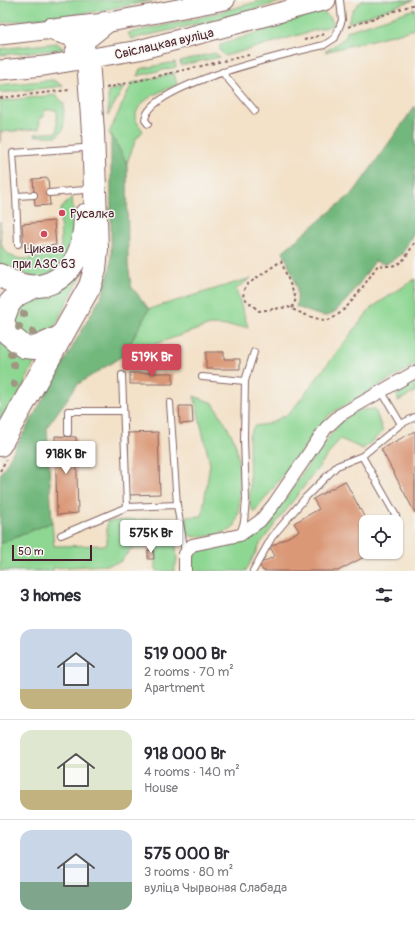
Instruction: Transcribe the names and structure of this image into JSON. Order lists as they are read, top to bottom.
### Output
{
  "streets": {
    "main road": ["Свіслацкая вуліца"]
  },
  "places": ["Русалка", "Цикава при АЗС 63"],
  "scale_bar": "50 m",
  "page": {
    "price": ["519K Br", "918K Br", "575K Br"],
    "scale": "50 m",
    "heading": "3 homes",
    "list": [
      {
        "name": "519 000 Br",
        "note": "2 rooms · 70 m² · Apartment"
      },
      {
        "name": "918 000 Br",
        "note": "4 rooms · 140 m² · House"
      },
      {
        "name": "575 000 Br",
        "note": "3 rooms · 80 m² · вуліца Чырвоная Слабада"
      }
    ]
  }
}
